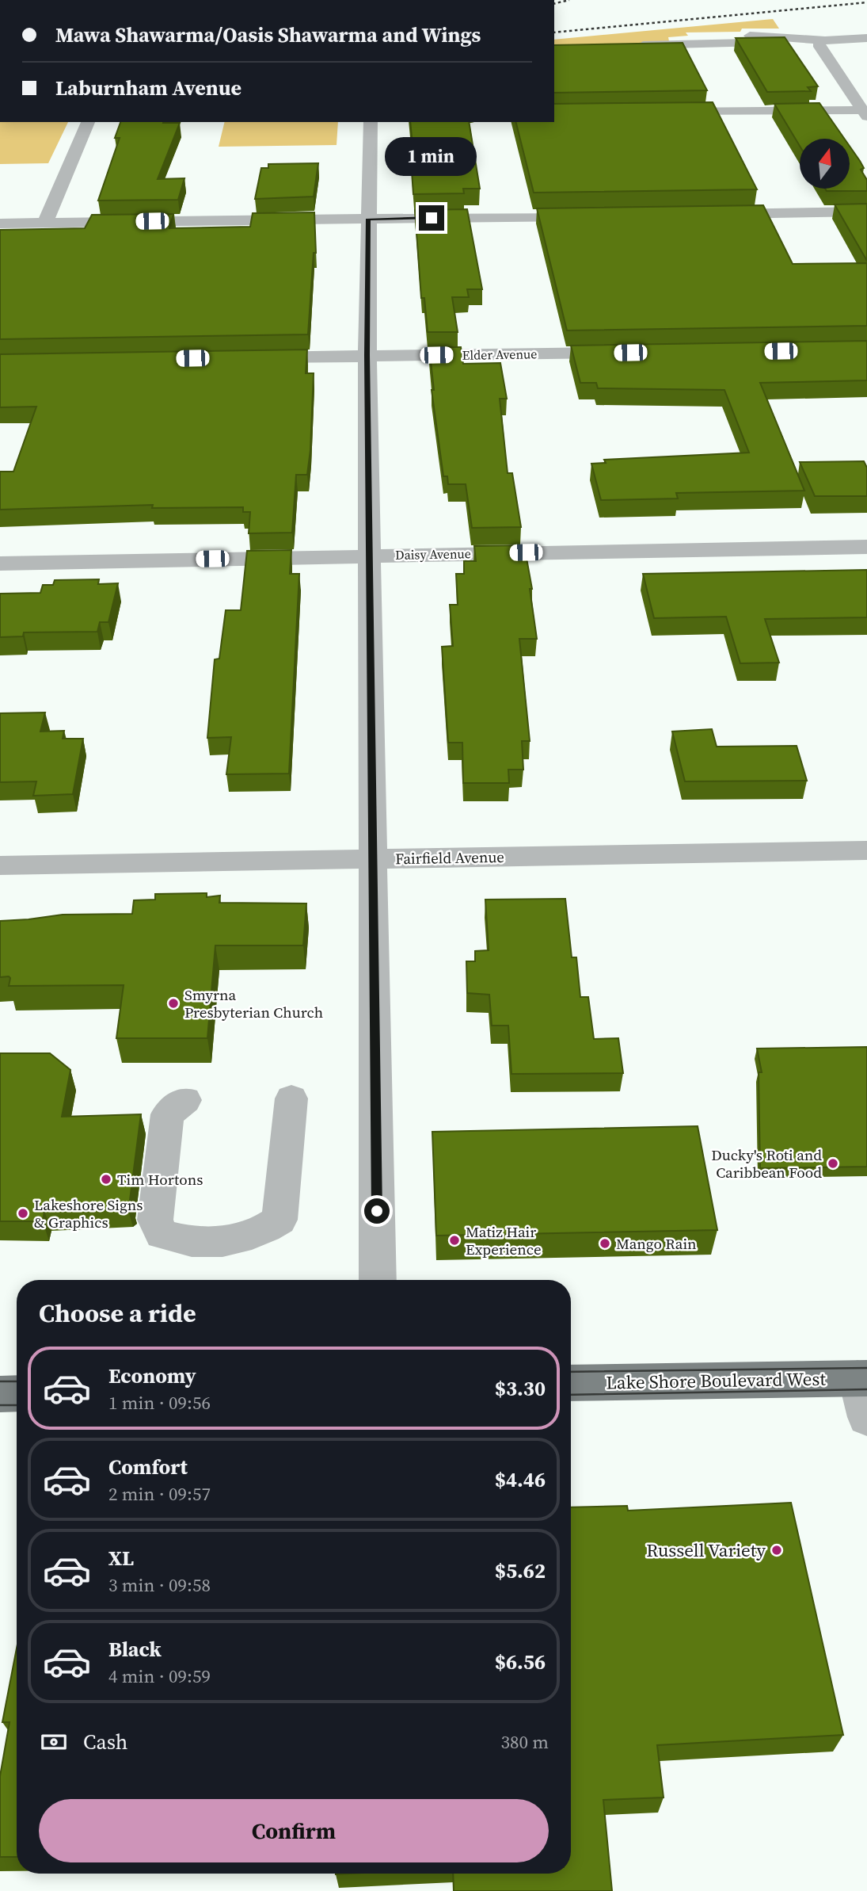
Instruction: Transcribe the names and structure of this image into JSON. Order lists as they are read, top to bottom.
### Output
{
  "streets": {
    "main road": ["Lake Shore Boulevard West"],
    "street": ["Elder Avenue", "Daisy Avenue", "Fairfield Avenue"]
  },
  "places": [
    "Smyrna Presbyterian Church",
    "Ducky's Roti and Caribbean Food",
    "Tim Hortons",
    "Lakeshore Signs & Graphics",
    "Matiz Hair Experience",
    "Mango Rain",
    "Russell Variety"
  ],
  "north": "top",
  "page": {
    "banner": ["Mawa Shawarma/Oasis Shawarma and Wings", "Laburnham Avenue"],
    "bubble": "1 min",
    "heading": "Choose a ride",
    "list": [
      {
        "name": "Economy",
        "note": "1 min · 09:56",
        "value": "$3.30"
      },
      {
        "name": "Comfort",
        "note": "2 min · 09:57",
        "value": "$4.46"
      },
      {
        "name": "XL",
        "note": "3 min · 09:58",
        "value": "$5.62"
      },
      {
        "name": "Black",
        "note": "4 min · 09:59",
        "value": "$6.56"
      }
    ],
    "pay": ["Cash", "380 m"],
    "buttons": "Confirm"
  }
}
